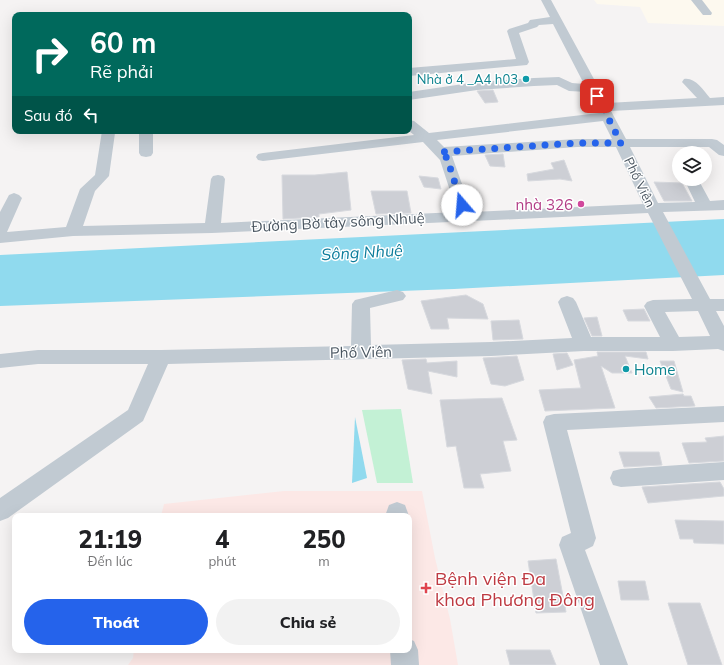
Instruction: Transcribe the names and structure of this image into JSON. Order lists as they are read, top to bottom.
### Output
{
  "streets": {
    "street": ["Phố Viên", "Đường Bờ tây sông Nhuệ"]
  },
  "crossings": [
    ["Phố Viên", "Đường Bờ tây sông Nhuệ"]
  ],
  "water": ["Sông Nhuệ"],
  "places": {
    "other": ["Nhà ở 4 _A4 h03", "nhà 326", "Home"],
    "health": ["Bệnh viện Đa khoa Phương Đông"]
  },
  "page": {
    "turn": ["60 m", "Rẽ phải"],
    "then": "Sau đó",
    "eta": [
      "21:19",
      "Đến lúc",
      "4",
      "phút",
      "250",
      "m"
    ],
    "buttons": ["Thoát", "Chia sẻ"]
  }
}
